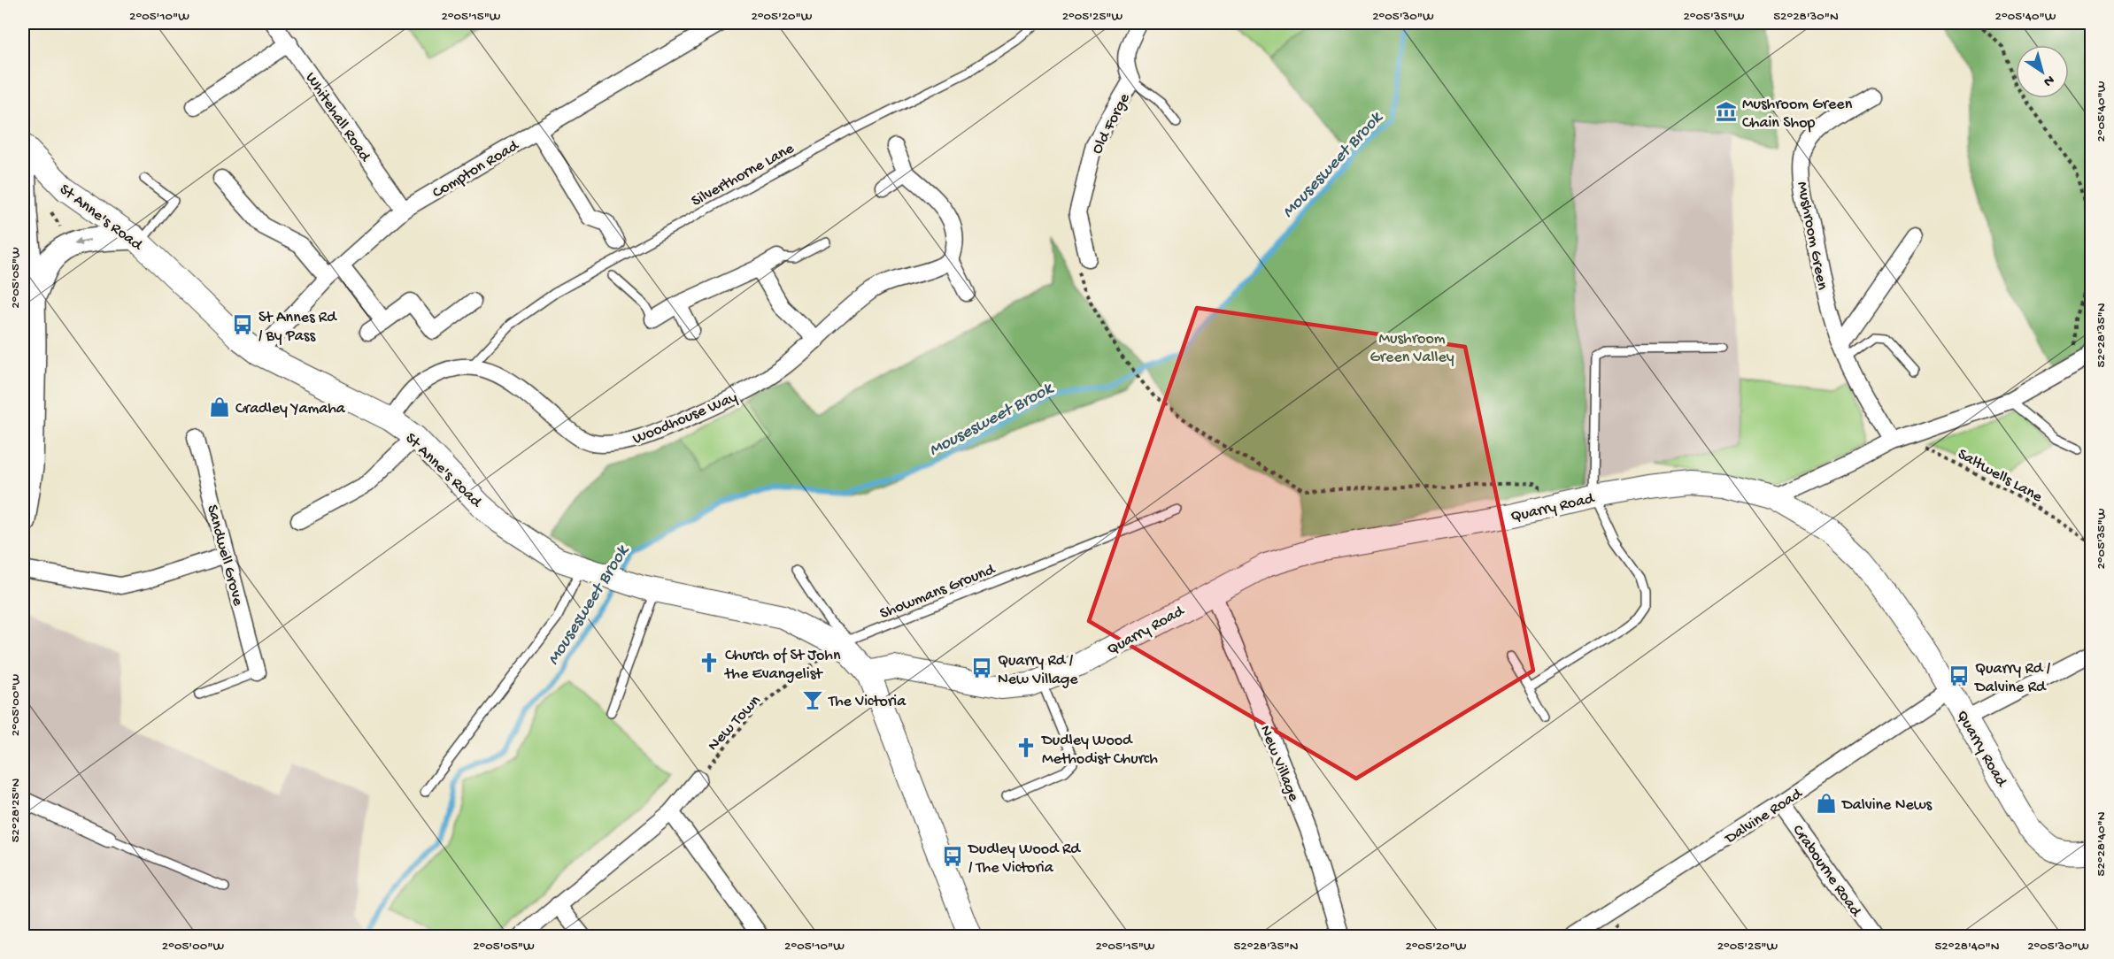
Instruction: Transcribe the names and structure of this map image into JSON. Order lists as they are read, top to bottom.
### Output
{
  "streets": {
    "street": [
      "Whitehall Road",
      "Old Forge",
      "Compton Road",
      "St Anne's Road",
      "Mushroom Green",
      "Woodhouse Way",
      "Quarry Road",
      "Sandwell Grove",
      "New Village",
      "Dalvine Road",
      "Crabourne Road"
    ],
    "lane": ["Silverthorne Lane", "Showmans Ground"],
    "path": ["Saltwells Lane", "New Town"]
  },
  "crossings": [
    ["Whitehall Road", "Compton Road"],
    ["Compton Road", "St Anne's Road"],
    ["Silverthorne Lane", "Woodhouse Way"],
    ["St Anne's Road", "Quarry Road"],
    ["St Anne's Road", "Showmans Ground"],
    ["St Anne's Road", "New Town"],
    ["Mushroom Green", "Saltwells Lane"],
    ["Quarry Road", "New Village"],
    ["Quarry Road", "Dalvine Road"],
    ["Showmans Ground", "New Town"],
    ["Dalvine Road", "Crabourne Road"]
  ],
  "water": ["Mousesweet Brook"],
  "parks": ["Mushroom Green Valley"],
  "places": {
    "museum": ["Mushroom Green Chain Shop"],
    "bus stop": [
      "St Annes Rd / By Pass",
      "Quarry Rd / New Village",
      "Quarry Rd / Dalvine Rd",
      "Dudley Wood Rd / The Victoria"
    ],
    "shop": ["Cradley Yamaha", "Dalvine News"],
    "church": ["Church of St John the Evangelist", "Dudley Wood Methodist Church"],
    "bar": ["The Victoria"]
  },
  "north": "bottom right",
  "coordinates": [
    "2°05'10\"W",
    "2°05'15\"W",
    "2°05'20\"W",
    "2°05'25\"W",
    "2°05'30\"W",
    "2°05'35\"W",
    "52°28'30\"N",
    "2°05'40\"W",
    "2°05'05\"W",
    "52°28'35\"N",
    "2°05'00\"W",
    "52°28'25\"N",
    "52°28'40\"N"
  ]
}
